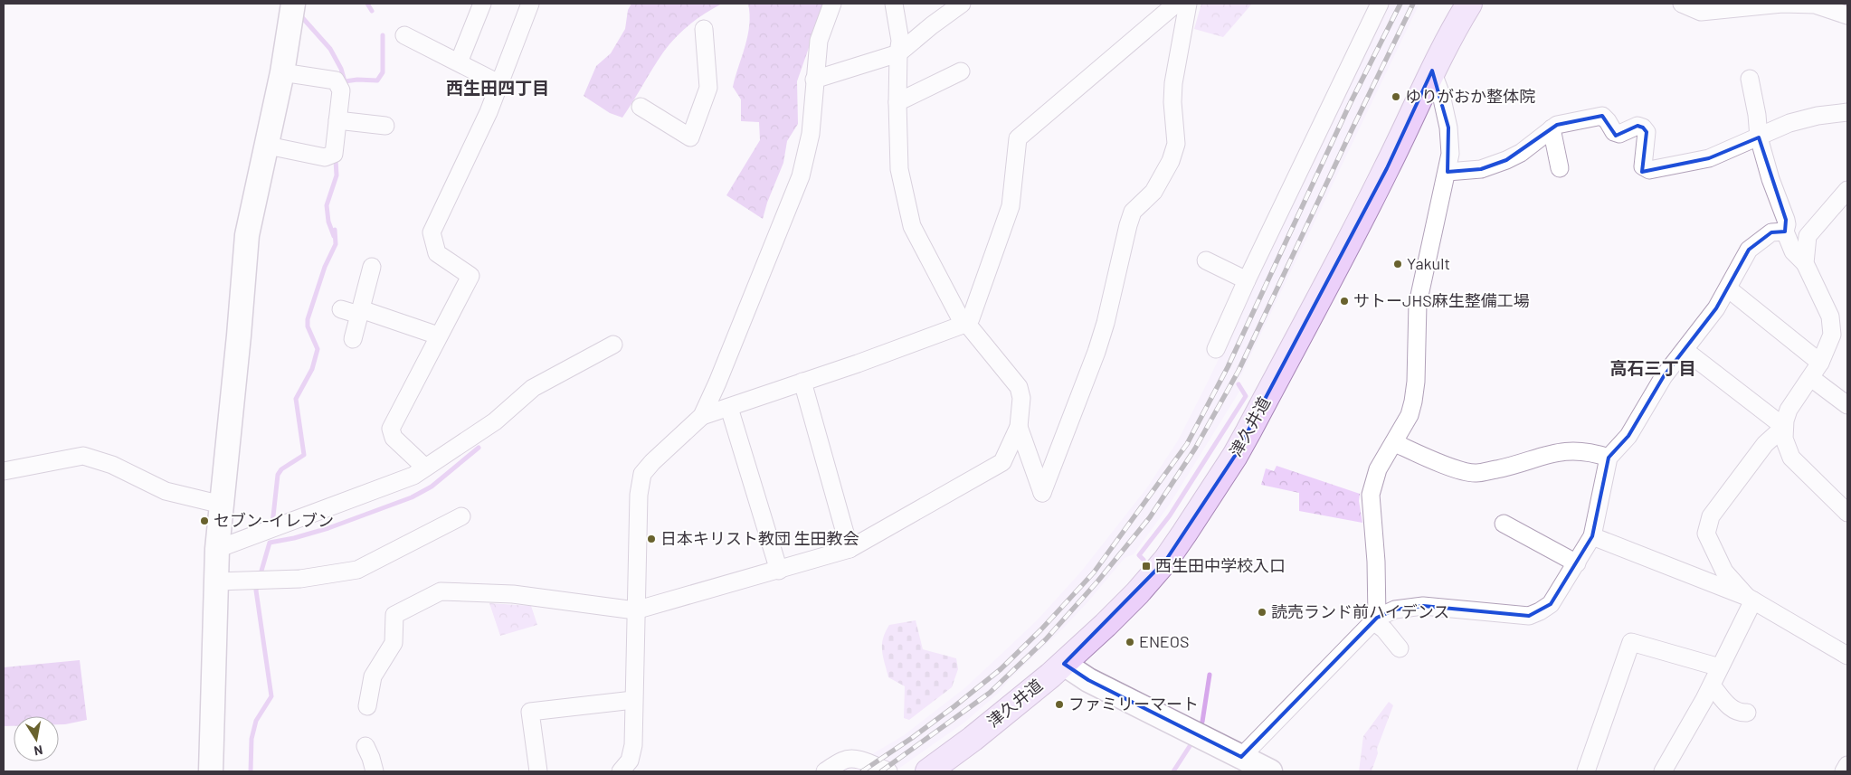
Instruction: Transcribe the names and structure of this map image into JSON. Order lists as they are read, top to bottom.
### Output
{
  "streets": {
    "main road": ["津久井道"]
  },
  "districts": ["西生田四丁目", "高石三丁目"],
  "places": {
    "other": [
      "ゆりがおか整体院",
      "Yakult",
      "サトーJHS麻生整備工場",
      "セブン-イレブン",
      "日本キリスト教団 生田教会",
      "読売ランド前ハイデンス",
      "ENEOS",
      "ファミリーマート"
    ],
    "transit": ["西生田中学校入口"]
  },
  "north": "bottom"
}
